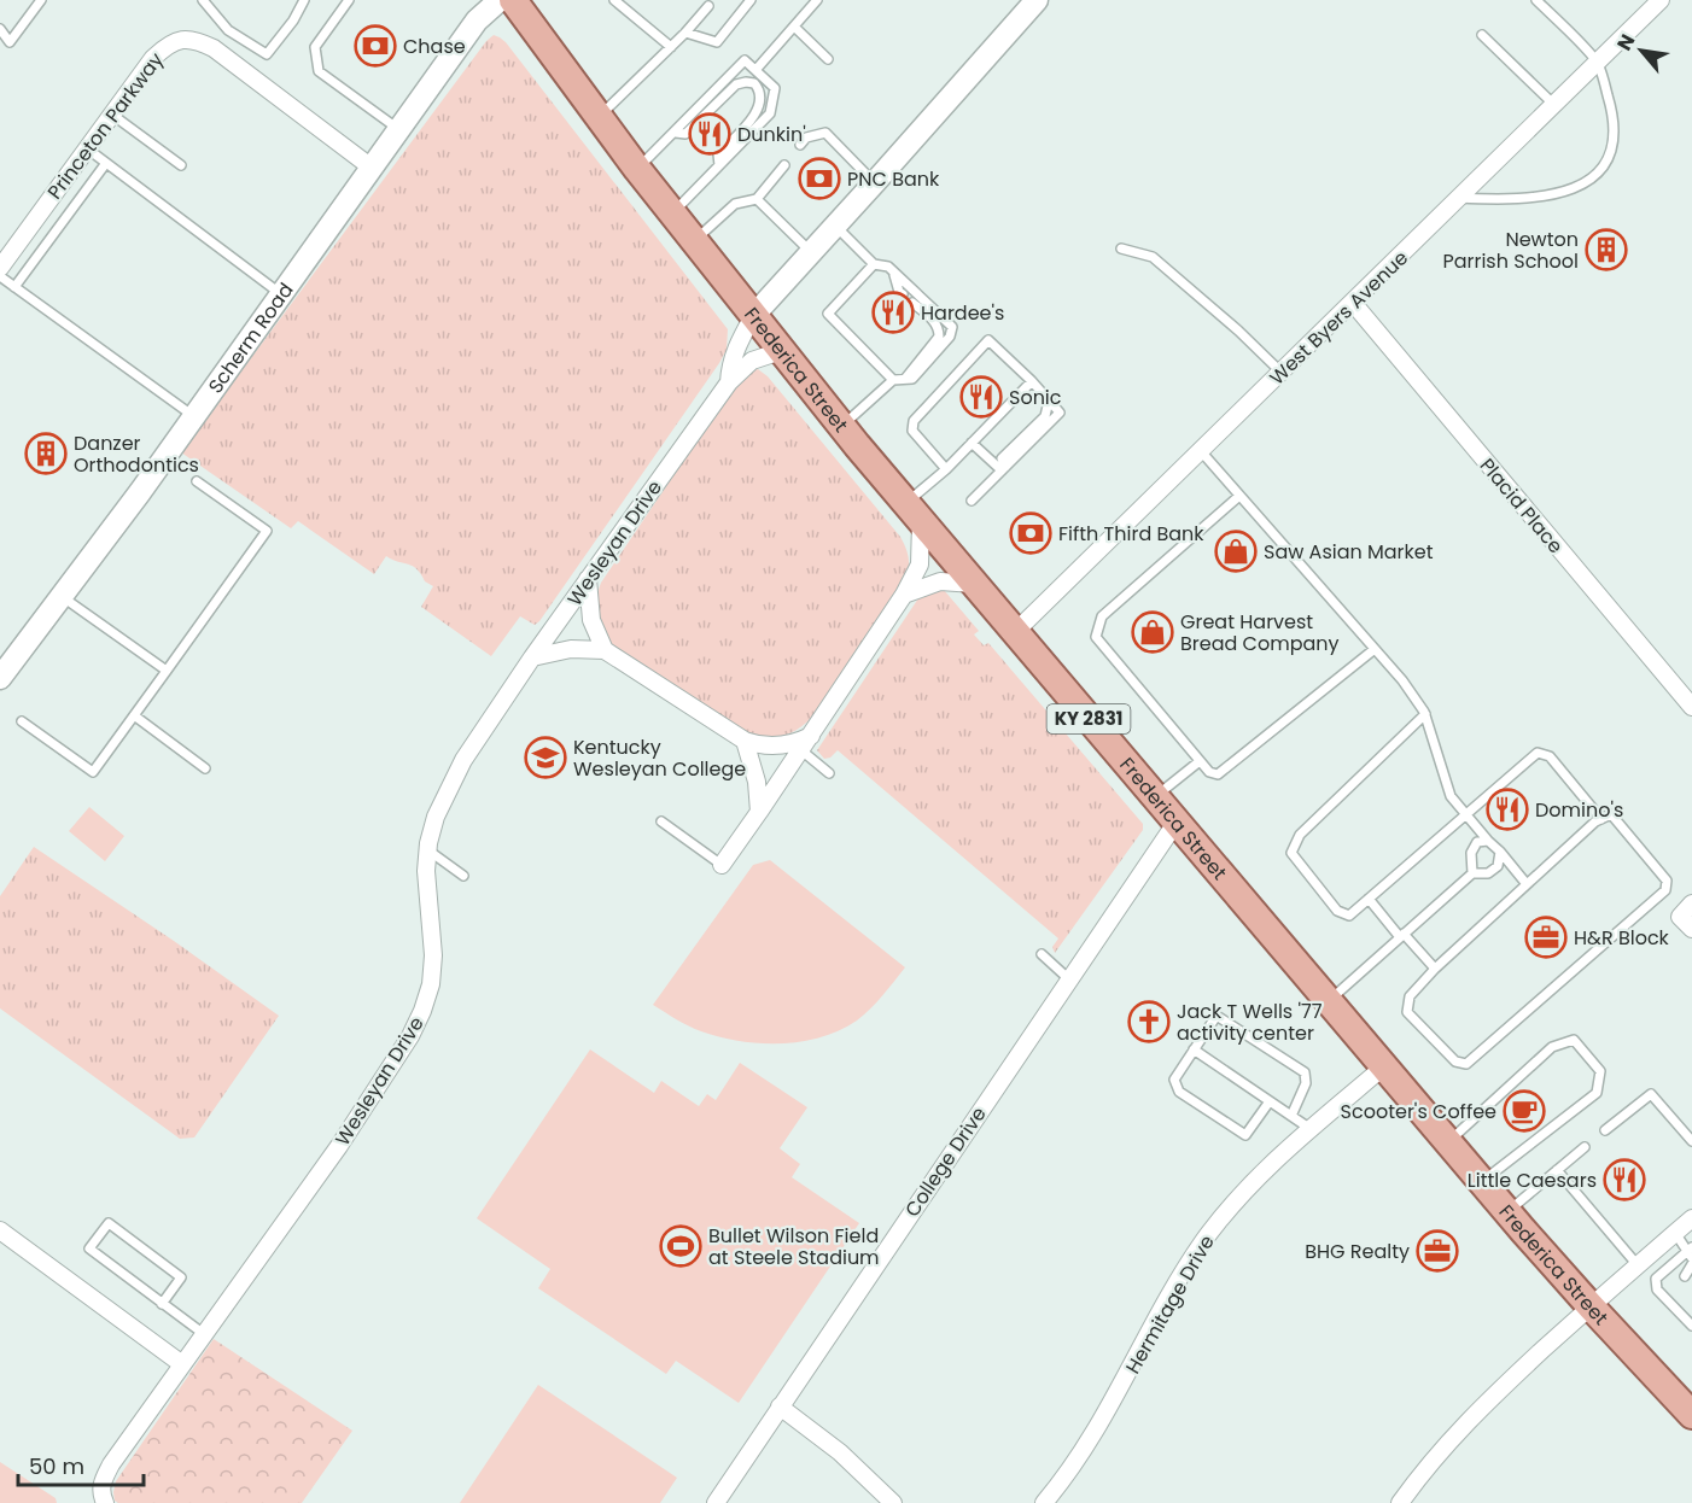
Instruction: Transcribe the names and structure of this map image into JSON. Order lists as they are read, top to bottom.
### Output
{
  "streets": {
    "main road": ["Frederica Street", "KY 2831"],
    "street": [
      "Princeton Parkway",
      "West Byers Avenue",
      "Scherm Road",
      "Placid Place",
      "Wesleyan Drive",
      "College Drive",
      "Hermitage Drive"
    ]
  },
  "crossings": [
    ["Princeton Parkway", "Scherm Road"],
    ["West Byers Avenue", "Frederica Street"],
    ["West Byers Avenue", "Placid Place"],
    ["Frederica Street", "Wesleyan Drive"],
    ["Frederica Street", "College Drive"],
    ["Frederica Street", "Hermitage Drive"]
  ],
  "places": {
    "bank": ["Chase", "PNC Bank", "Fifth Third Bank"],
    "restaurant": [
      "Dunkin'",
      "Hardee's",
      "Sonic",
      "Domino's",
      "Little Caesars"
    ],
    "building": ["Newton Parrish School", "Danzer Orthodontics"],
    "shop": ["Saw Asian Market", "Great Harvest Bread Company"],
    "school or university": ["Kentucky Wesleyan College"],
    "office": ["H&R Block", "BHG Realty"],
    "church": ["Jack T Wells '77 activity center"],
    "cafe": ["Scooter's Coffee"],
    "sports": ["Bullet Wilson Field at Steele Stadium"]
  },
  "scale_bar": "50 m",
  "north": "top left"
}
